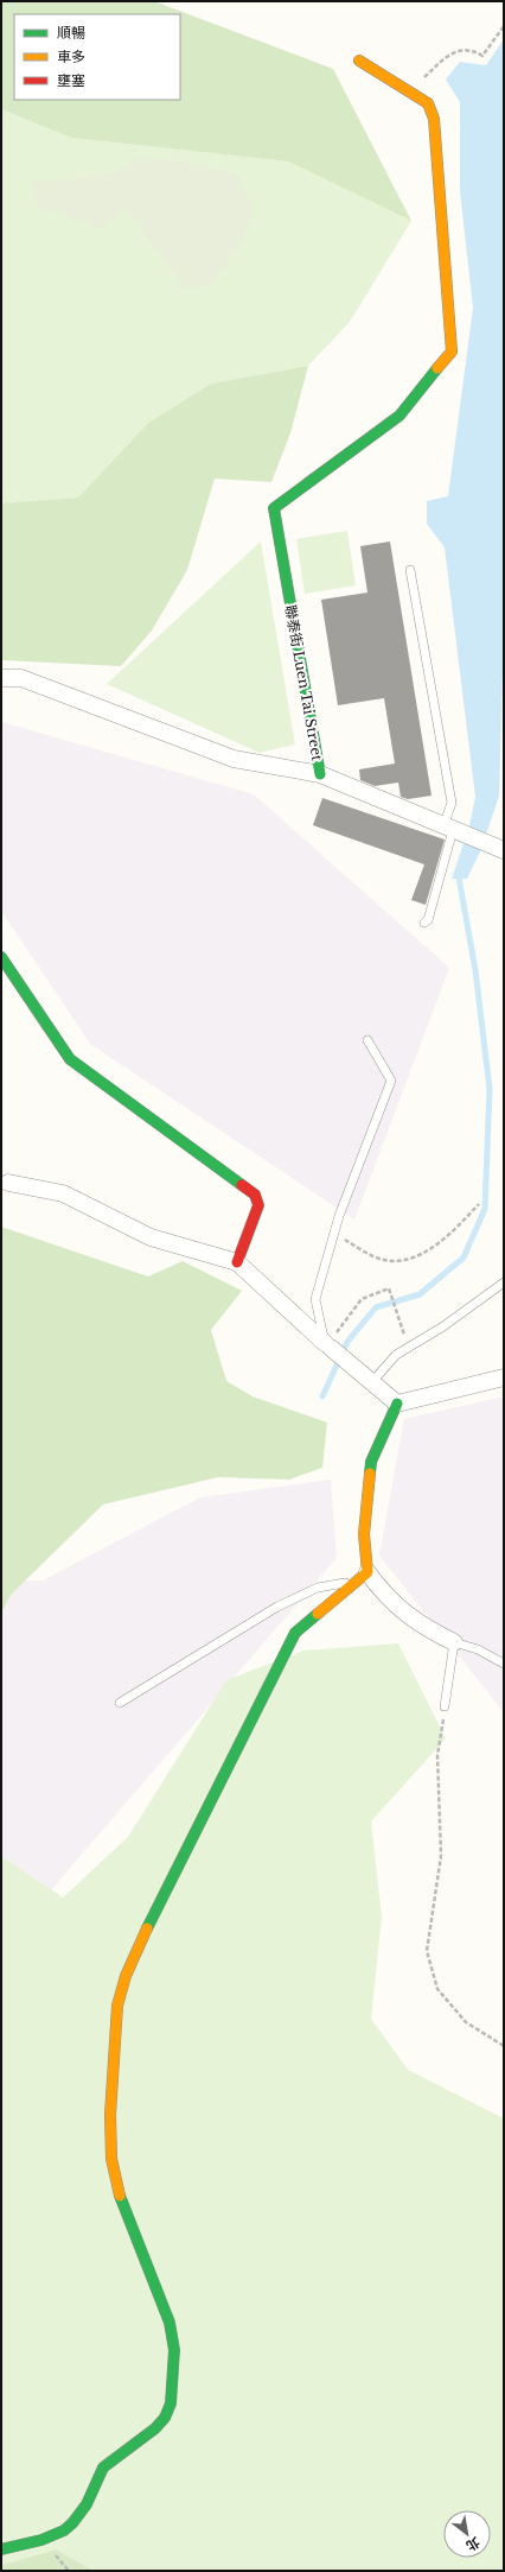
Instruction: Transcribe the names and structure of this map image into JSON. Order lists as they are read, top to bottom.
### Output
{
  "streets": {
    "street": ["聯泰街 Luen Tai Street"]
  },
  "legend": ["順暢", "車多", "壅塞"],
  "north": "bottom right"
}
